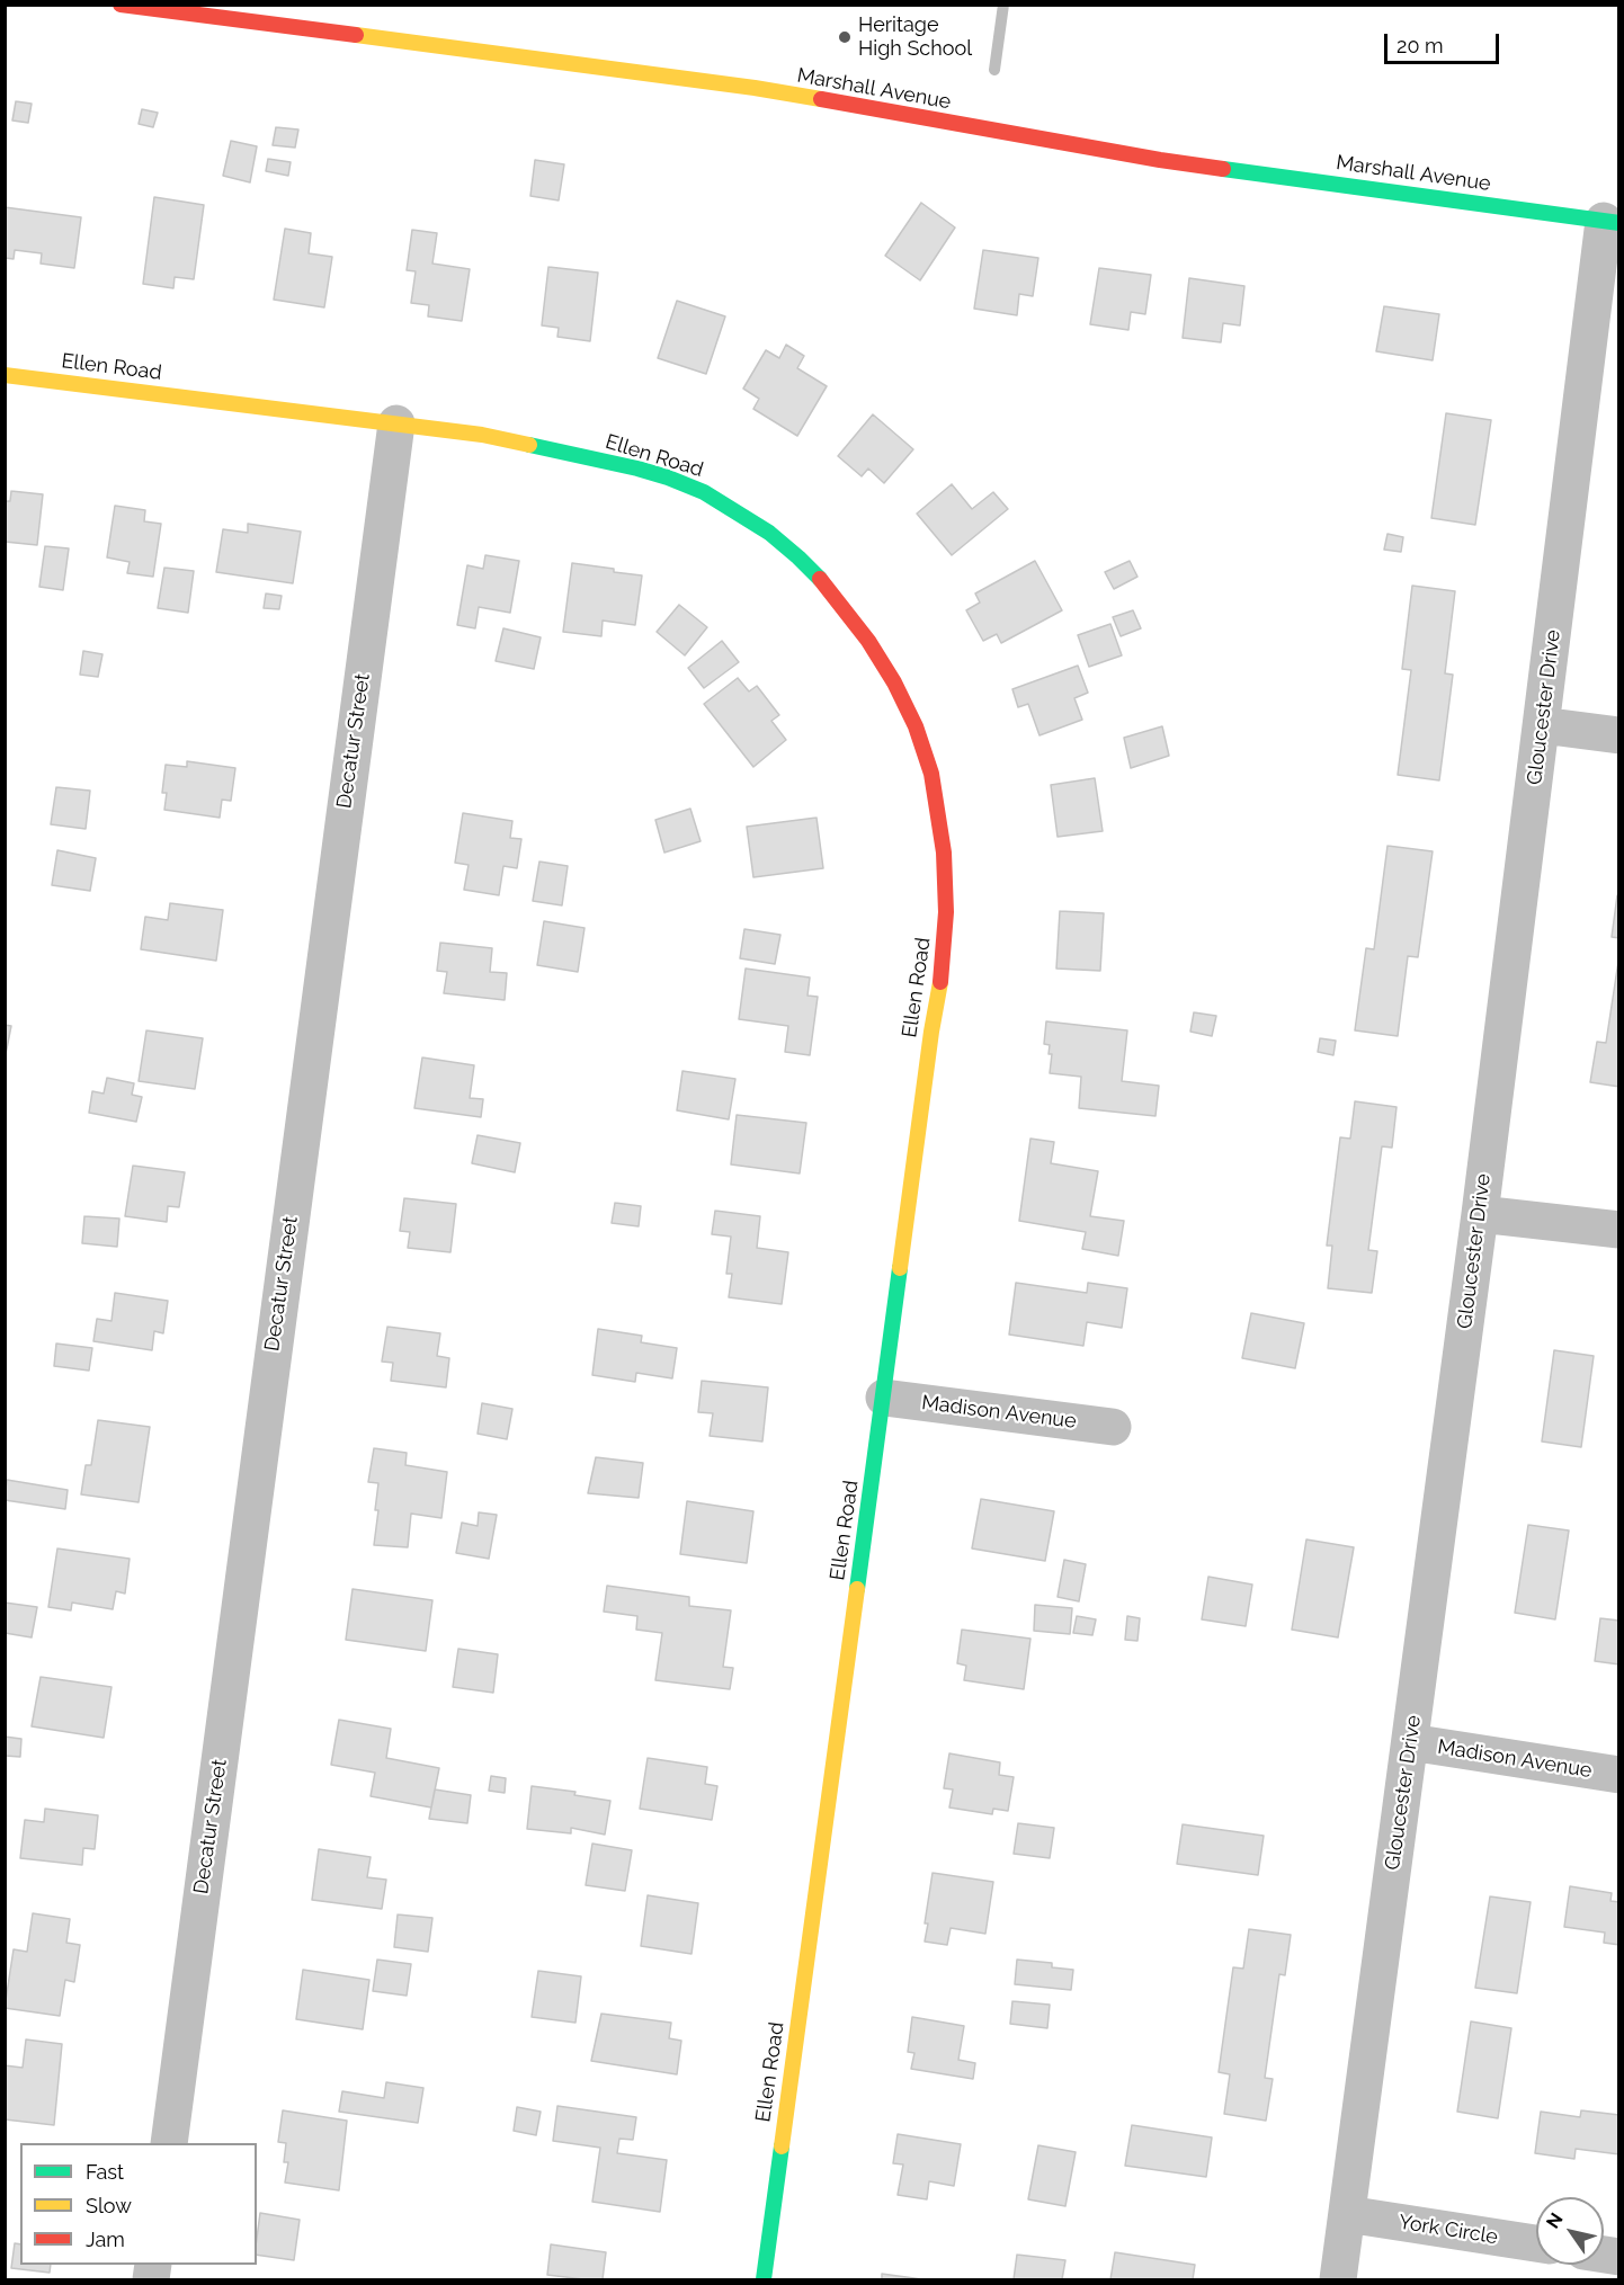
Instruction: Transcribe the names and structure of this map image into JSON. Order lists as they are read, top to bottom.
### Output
{
  "streets": {
    "street": [
      "Marshall Avenue",
      "Ellen Road",
      "Gloucester Drive",
      "Decatur Street",
      "Madison Avenue",
      "York Circle"
    ]
  },
  "crossings": [
    ["Marshall Avenue", "Gloucester Drive"],
    ["Ellen Road", "Decatur Street"],
    ["Ellen Road", "Madison Avenue"],
    ["Gloucester Drive", "Madison Avenue"],
    ["Gloucester Drive", "York Circle"]
  ],
  "places": ["Heritage High School"],
  "legend": ["Fast", "Slow", "Jam"],
  "scale_bar": "20 m",
  "north": "top left"
}
